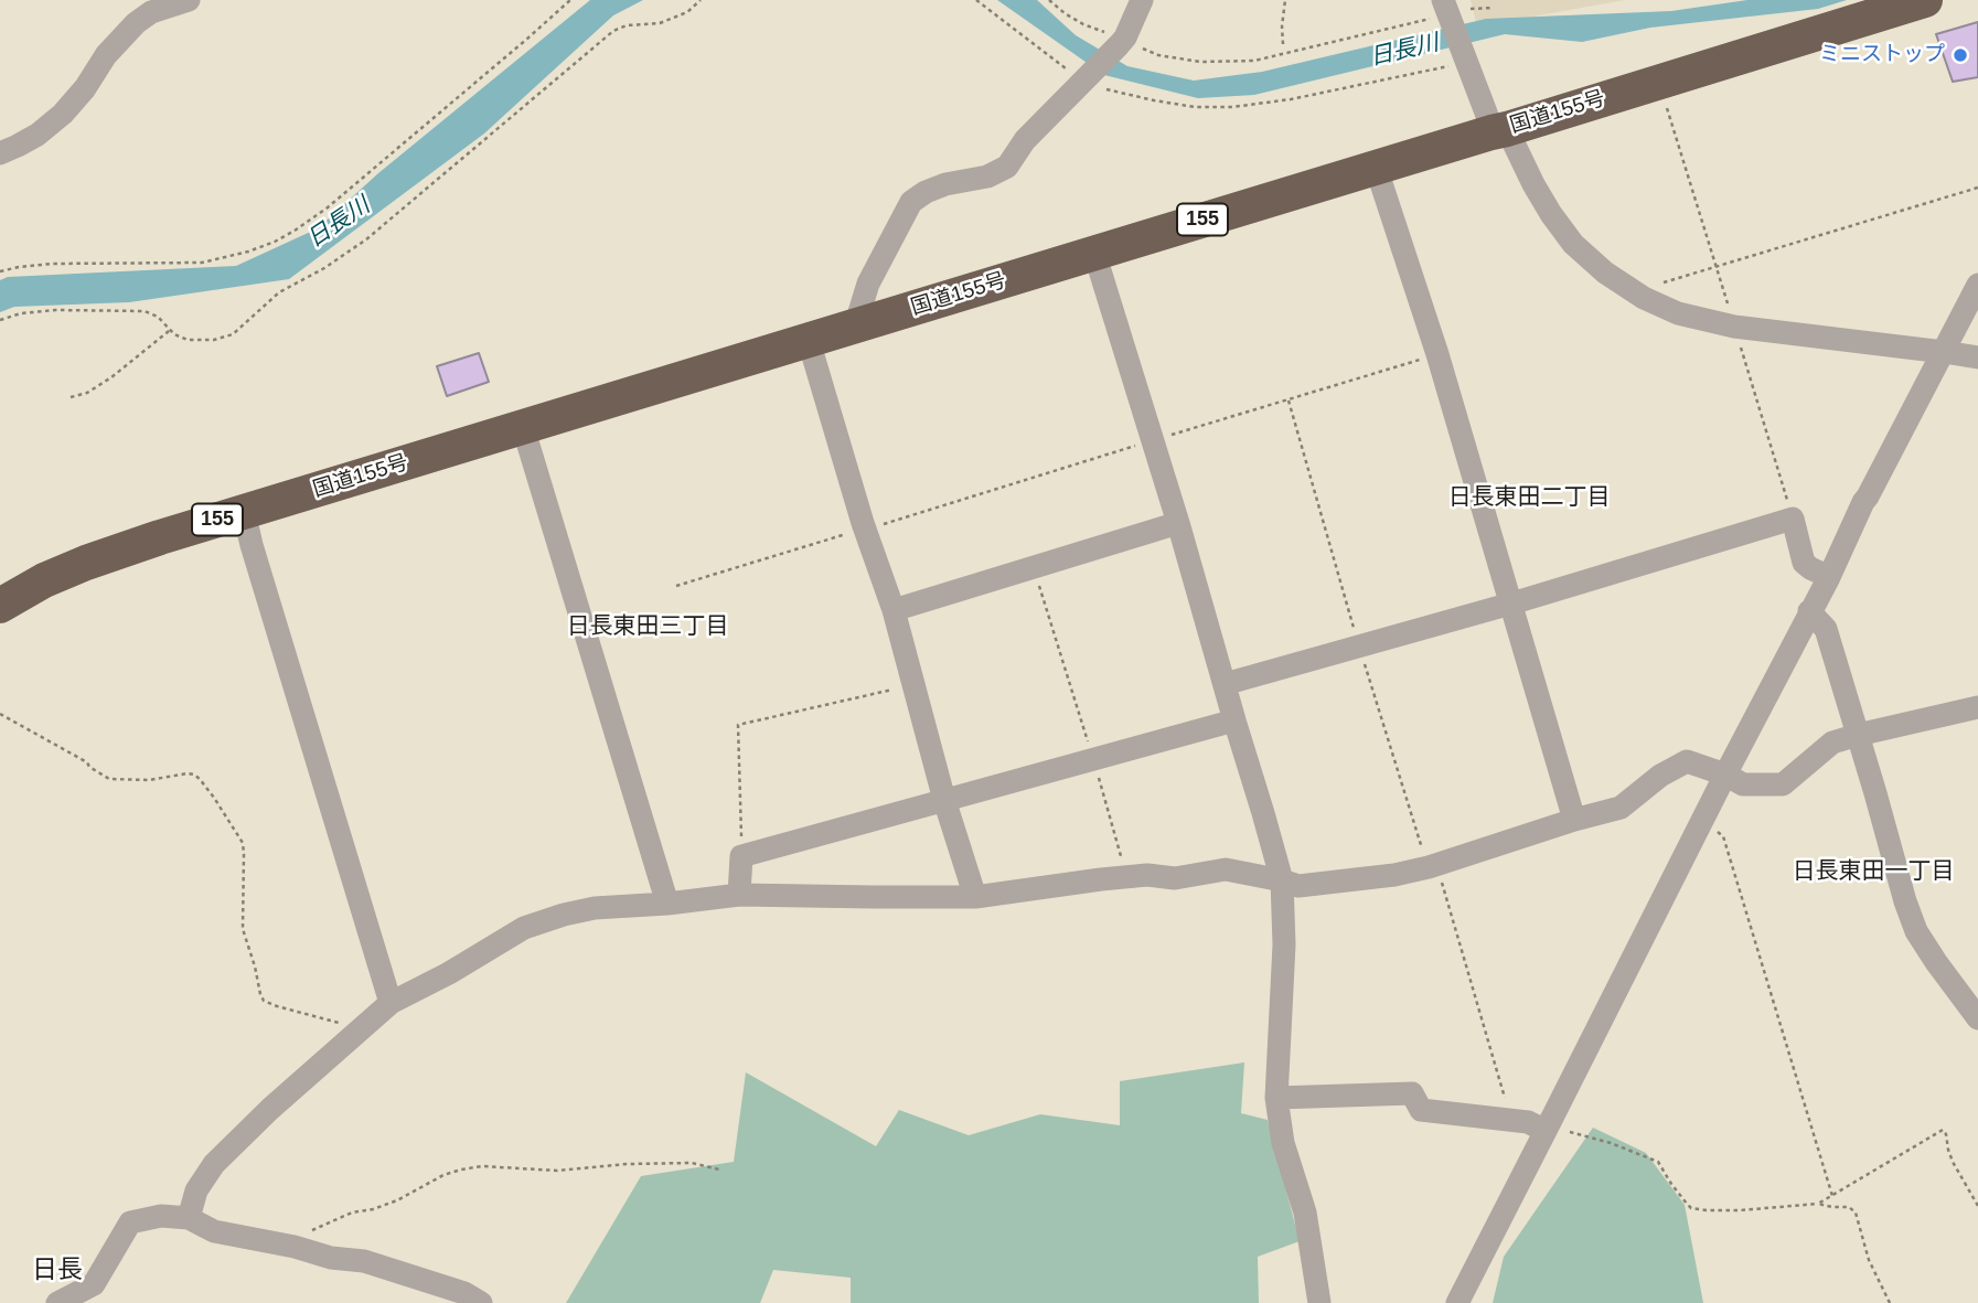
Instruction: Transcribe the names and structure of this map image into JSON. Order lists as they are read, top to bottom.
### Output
{
  "streets": {
    "highway": ["国道155号", "155"]
  },
  "districts": [
    "日長東田二丁目",
    "日長東田三丁目",
    "日長東田一丁目",
    "日長"
  ],
  "water": ["日長川"],
  "places": ["ミニストップ"]
}
